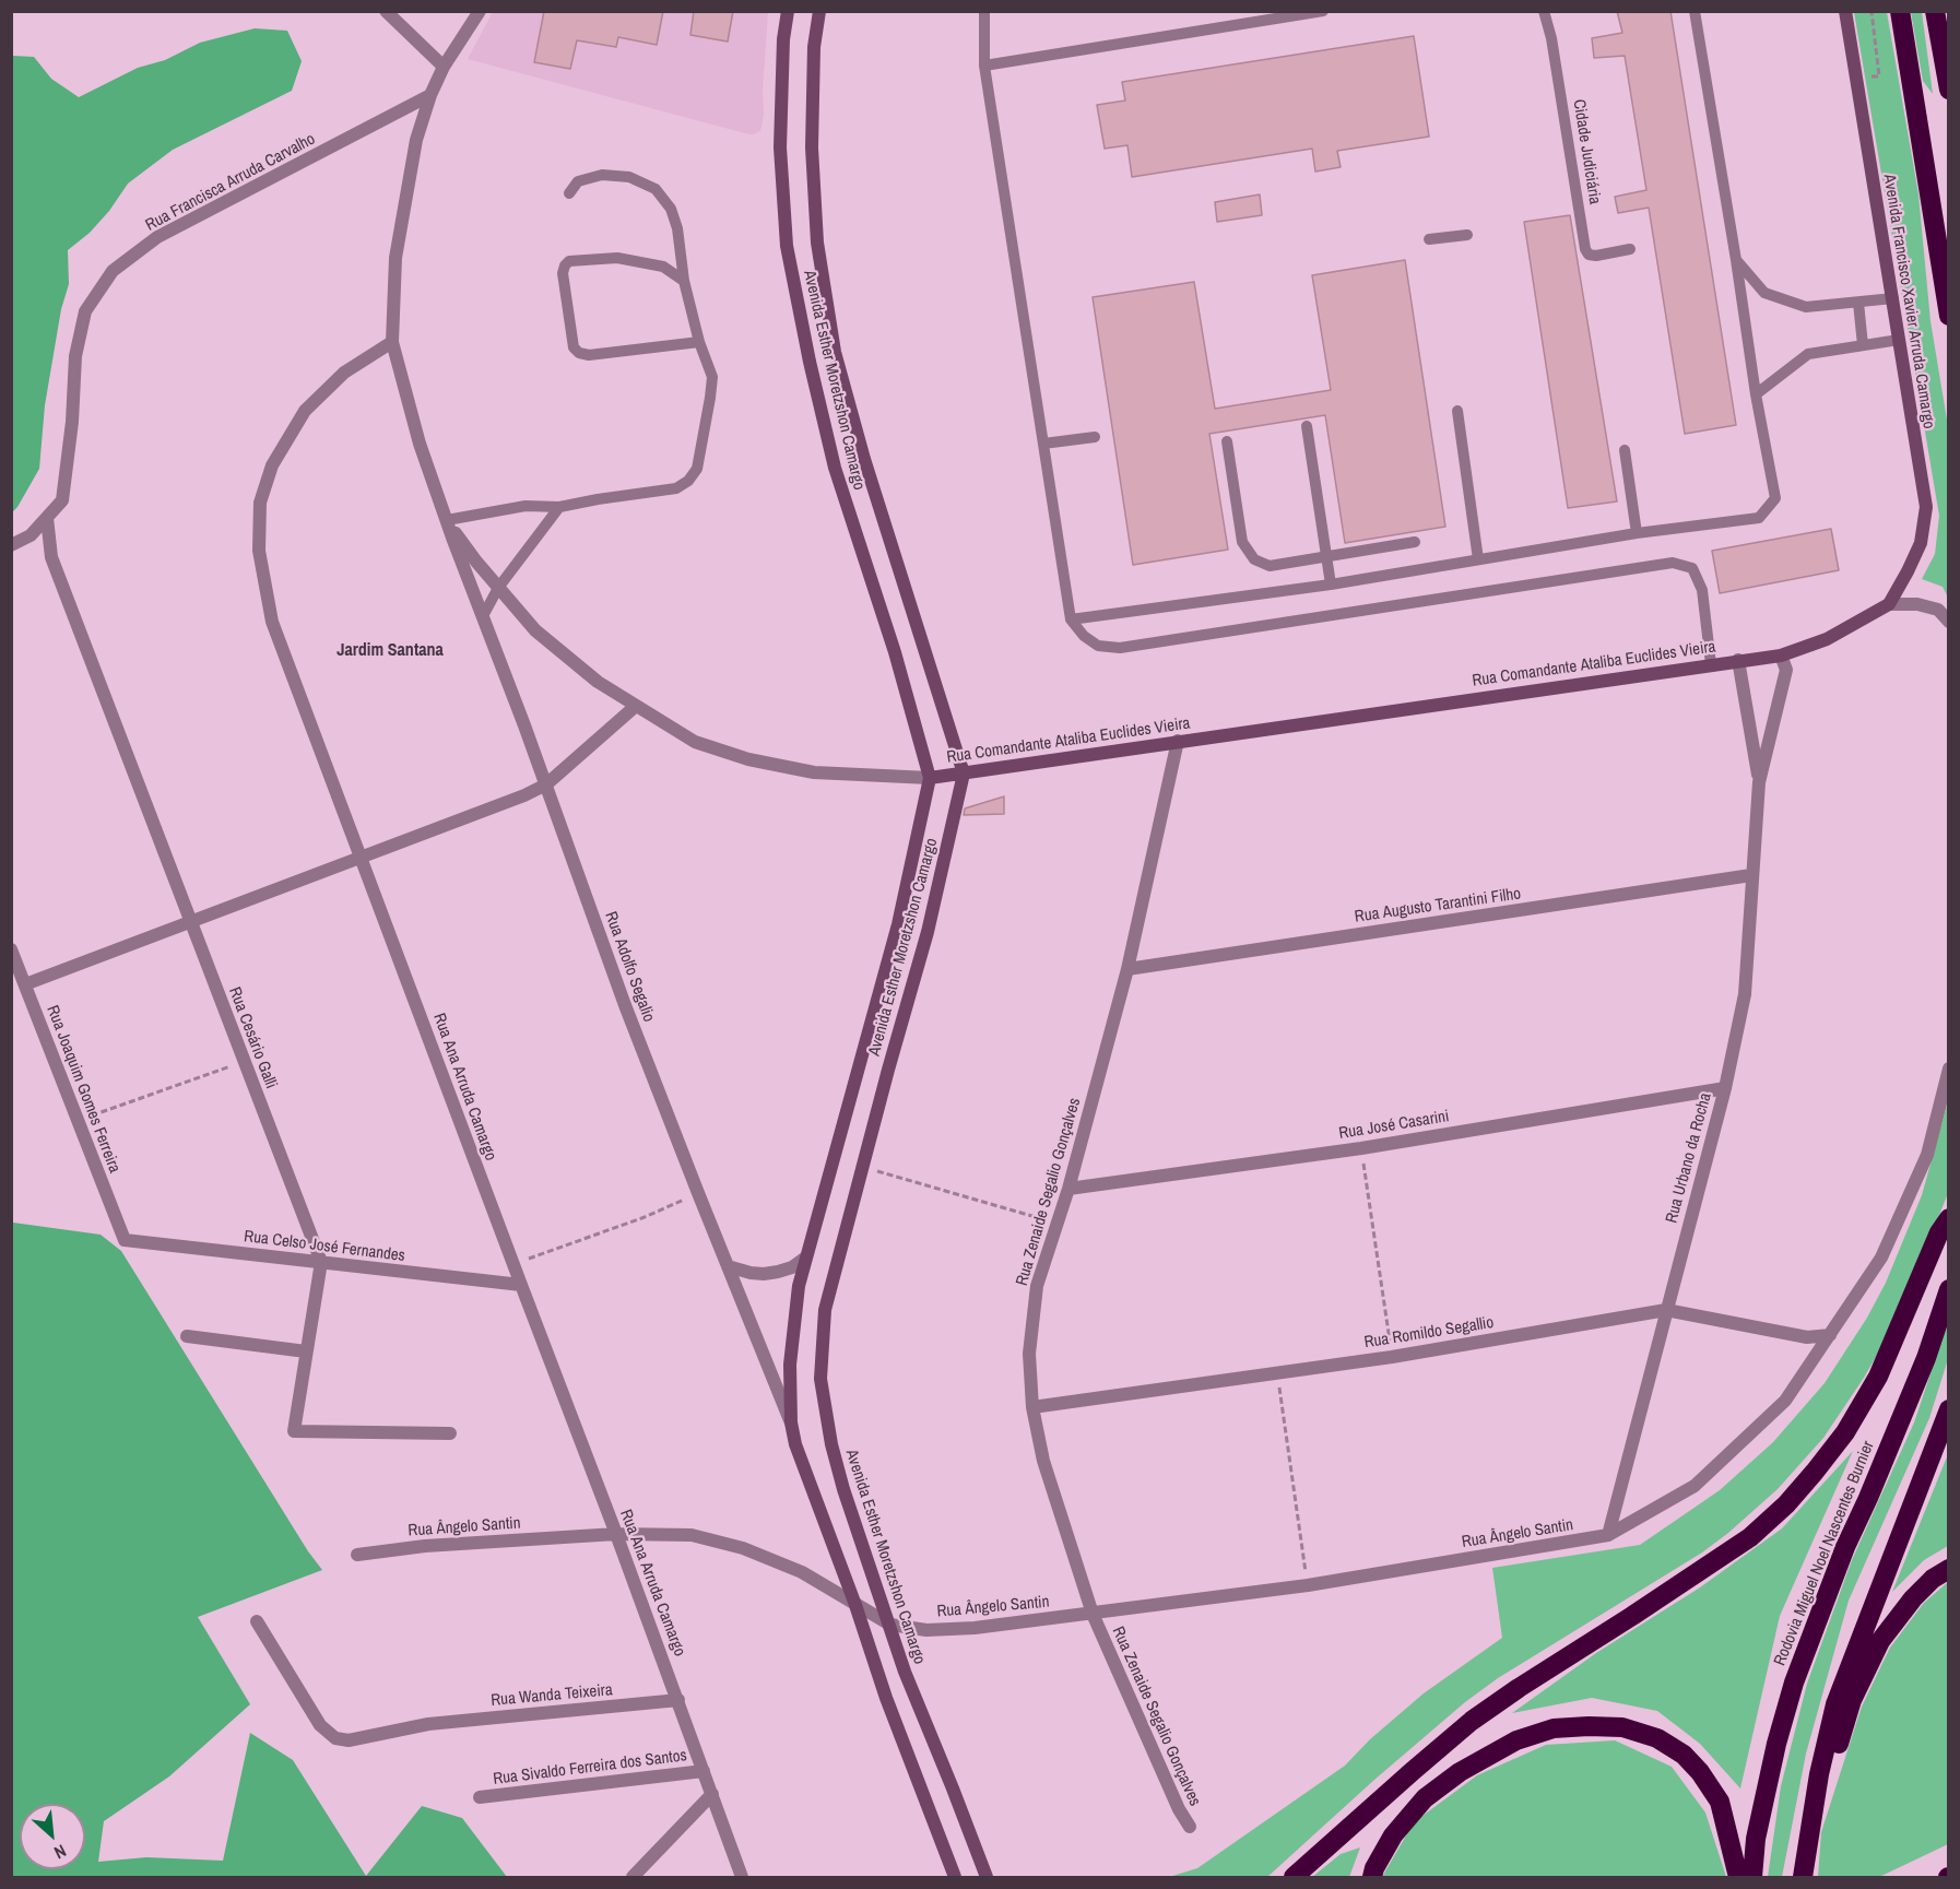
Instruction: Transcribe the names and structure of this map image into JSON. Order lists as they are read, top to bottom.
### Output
{
  "streets": {
    "highway": ["Rodovia Miguel Noel Nascentes Burnier"],
    "street": [
      "Rua Francisca Arruda Carvalho",
      "Avenida Francisco Xavier Arruda Camargo",
      "Avenida Esther Moretzshon Camargo",
      "Rua Comandante Ataliba Euclides Vieira",
      "Rua Augusto Tarantini Filho",
      "Rua Adolfo Segalio",
      "Rua Cesário Galli",
      "Rua Ana Arruda Camargo",
      "Rua Joaquim Gomes Ferreira",
      "Rua José Casarini",
      "Rua Urbano da Rocha",
      "Rua Zenaide Segalio Gonçalves",
      "Rua Celso José Fernandes",
      "Rua Romildo Segallio",
      "Rua Ângelo Santin",
      "Rua Wanda Teixeira",
      "Rua Sivaldo Ferreira dos Santos"
    ],
    "lane": ["Cidade Judiciária"]
  },
  "crossings": [
    ["Rua Francisca Arruda Carvalho", "Rua Adolfo Segalio"],
    ["Rua Francisca Arruda Carvalho", "Rua Cesário Galli"],
    ["Avenida Francisco Xavier Arruda Camargo", "Rua Comandante Ataliba Euclides Vieira"],
    ["Avenida Esther Moretzshon Camargo", "Rua Comandante Ataliba Euclides Vieira"],
    ["Avenida Esther Moretzshon Camargo", "Rua Adolfo Segalio"],
    ["Avenida Esther Moretzshon Camargo", "Rua Ângelo Santin"],
    ["Rua Comandante Ataliba Euclides Vieira", "Rua Adolfo Segalio"],
    ["Rua Comandante Ataliba Euclides Vieira", "Rua Urbano da Rocha"],
    ["Rua Comandante Ataliba Euclides Vieira", "Rua Zenaide Segalio Gonçalves"],
    ["Rua Augusto Tarantini Filho", "Rua Urbano da Rocha"],
    ["Rua Augusto Tarantini Filho", "Rua Zenaide Segalio Gonçalves"],
    ["Rua Adolfo Segalio", "Rua Ana Arruda Camargo"],
    ["Rua Cesário Galli", "Rua Celso José Fernandes"],
    ["Rua Ana Arruda Camargo", "Rua Celso José Fernandes"],
    ["Rua Ana Arruda Camargo", "Rua Ângelo Santin"],
    ["Rua Ana Arruda Camargo", "Rua Wanda Teixeira"],
    ["Rua Ana Arruda Camargo", "Rua Sivaldo Ferreira dos Santos"],
    ["Rua Joaquim Gomes Ferreira", "Rua Celso José Fernandes"],
    ["Rua José Casarini", "Rua Urbano da Rocha"],
    ["Rua José Casarini", "Rua Zenaide Segalio Gonçalves"],
    ["Rua Urbano da Rocha", "Rua Romildo Segallio"],
    ["Rua Urbano da Rocha", "Rua Ângelo Santin"],
    ["Rua Zenaide Segalio Gonçalves", "Rua Romildo Segallio"],
    ["Rua Zenaide Segalio Gonçalves", "Rua Ângelo Santin"]
  ],
  "districts": ["Jardim Santana"],
  "north": "bottom right"
}
